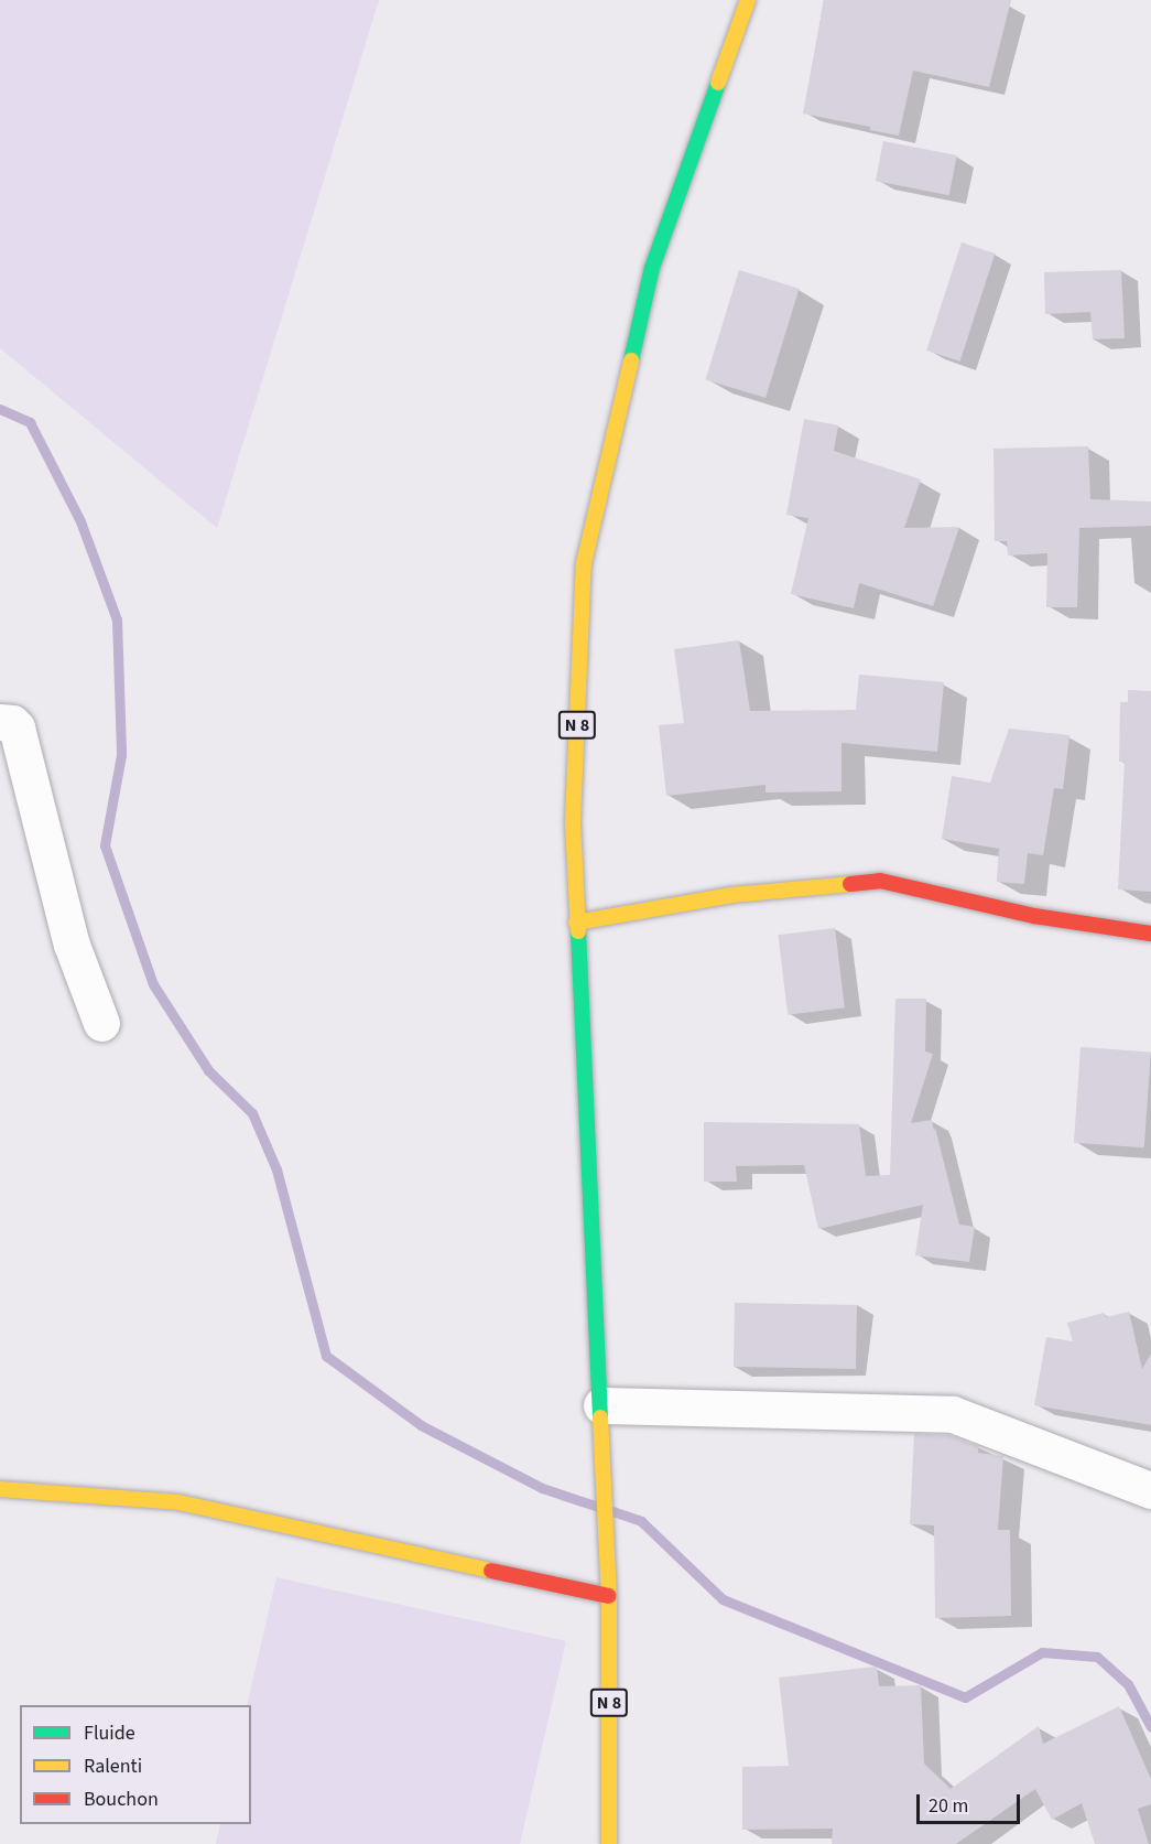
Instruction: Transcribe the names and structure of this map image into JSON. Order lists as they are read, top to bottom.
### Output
{
  "streets": {
    "main road": ["N 8"]
  },
  "legend": ["Fluide", "Ralenti", "Bouchon"],
  "scale_bar": "20 m"
}
